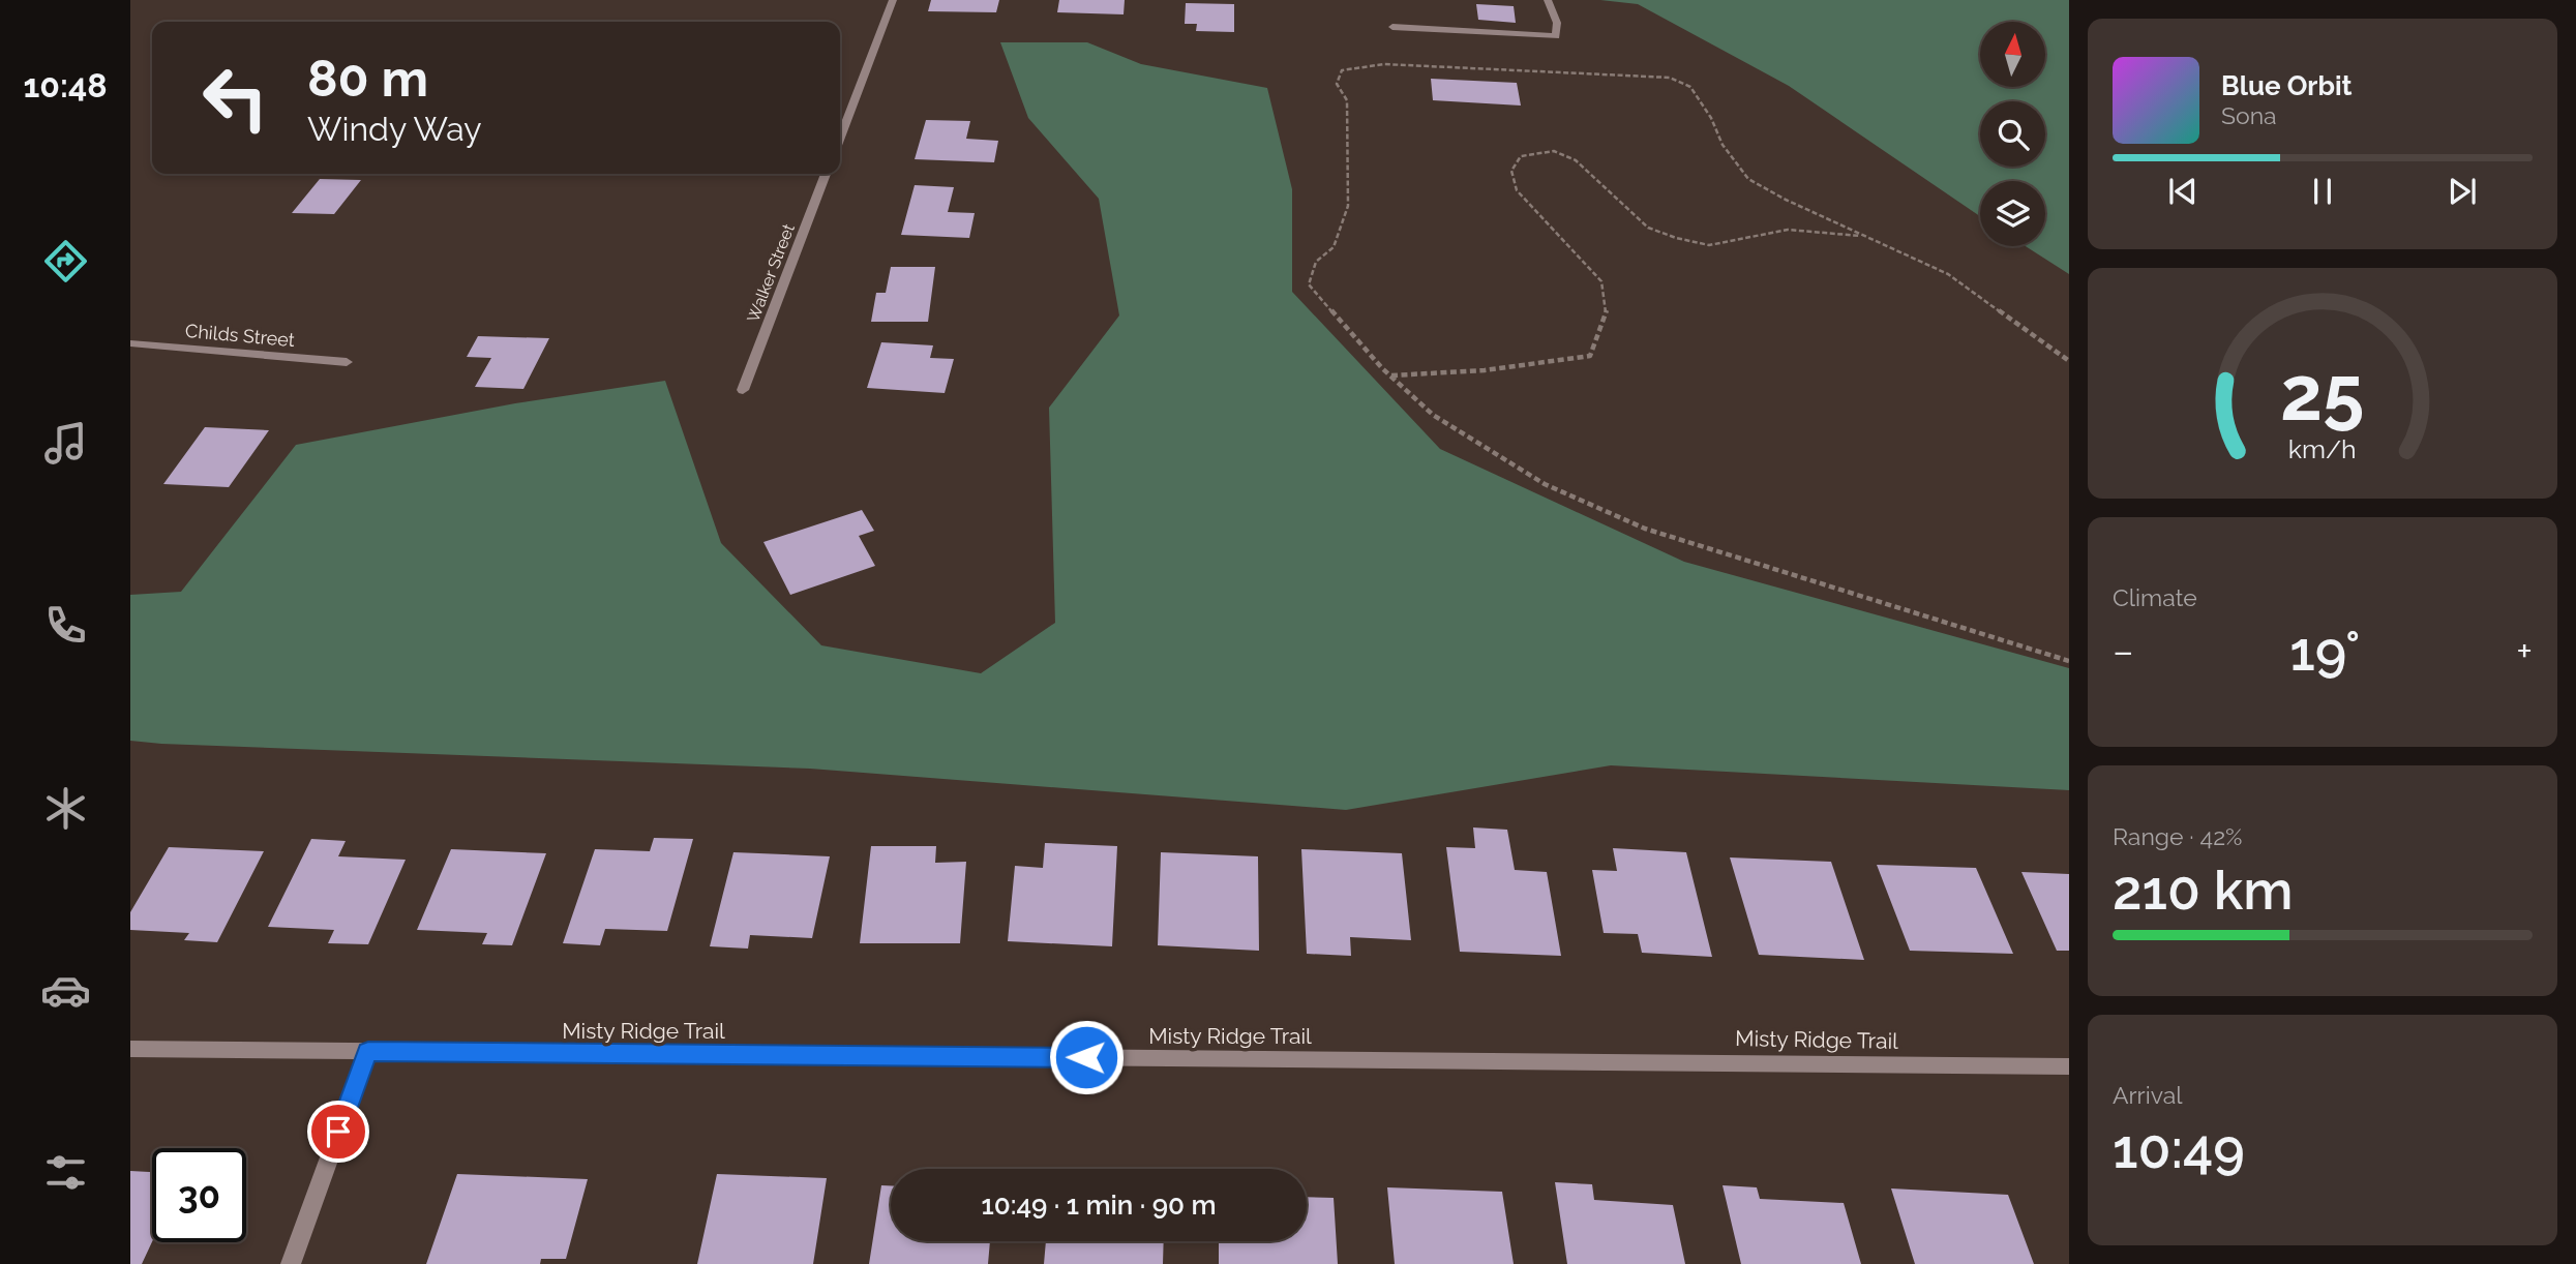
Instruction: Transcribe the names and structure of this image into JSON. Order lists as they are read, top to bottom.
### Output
{
  "streets": {
    "street": ["Walker Street", "Childs Street", "Misty Ridge Trail"]
  },
  "north": "top",
  "page": {
    "tabs": "10:48",
    "turn": ["80 m", "Windy Way"],
    "song": ["Blue Orbit", "Sona"],
    "tile": [
      "Climate",
      ["Range · 42%", "210 km"],
      ["Arrival", "10:49"]
    ],
    "heat": ["−", "19°", "+"],
    "limit": "30",
    "trip": "10:49 · 1 min · 90 m",
    "gauge": ["25", "km/h"]
  }
}
